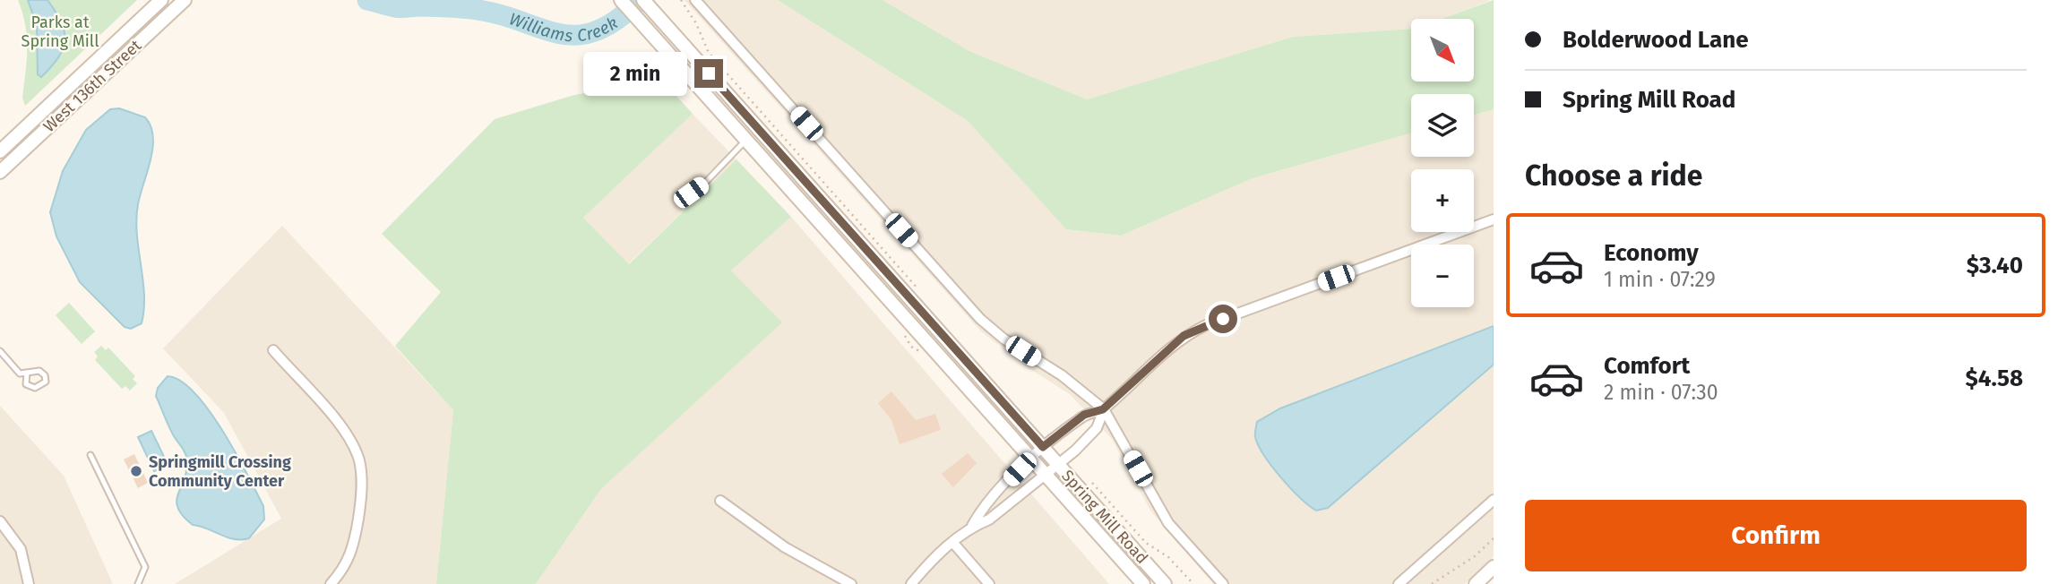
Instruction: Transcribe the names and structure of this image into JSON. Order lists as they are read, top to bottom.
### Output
{
  "streets": {
    "street": ["West 136th Street", "Spring Mill Road"]
  },
  "water": ["Williams Creek"],
  "parks": ["Parks at Spring Mill"],
  "places": ["Springmill Crossing Community Center"],
  "north": "bottom right",
  "page": {
    "banner": ["Bolderwood Lane", "Spring Mill Road"],
    "map_buttons": ["+", "−"],
    "bubble": "2 min",
    "heading": "Choose a ride",
    "list": [
      {
        "name": "Economy",
        "note": "1 min · 07:29",
        "value": "$3.40"
      },
      {
        "name": "Comfort",
        "note": "2 min · 07:30",
        "value": "$4.58"
      }
    ],
    "buttons": "Confirm"
  }
}
